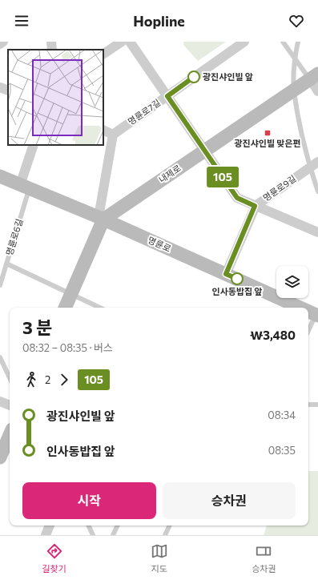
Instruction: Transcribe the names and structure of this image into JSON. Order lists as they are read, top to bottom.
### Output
{
  "streets": {
    "street": [
      "명륜로7길",
      "내제로",
      "명륜로9길",
      "명륜로"
    ],
    "lane": ["명륜로6길"]
  },
  "crossings": [
    ["내제로", "명륜로"],
    ["명륜로9길", "명륜로"],
    ["명륜로6길", "명륜로"]
  ],
  "places": {
    "other": ["광진샤인빌 앞", "인사동밥집 앞"],
    "transit": ["광진샤인빌 맞은편"]
  },
  "lines": ["bus line 105"],
  "page": {
    "header": "Hopline",
    "on_map": "105",
    "heading": ["3 분", "08:32 – 08:35 · 버스", "₩3,480"],
    "legs": ["2", "105"],
    "list": [
      {
        "name": "광진샤인빌 앞",
        "value": "08:34"
      },
      {
        "name": "인사동밥집 앞",
        "value": "08:35"
      }
    ],
    "buttons": ["시작", "승차권"],
    "tabs": ["길찾기", "지도", "승차권"]
  }
}
